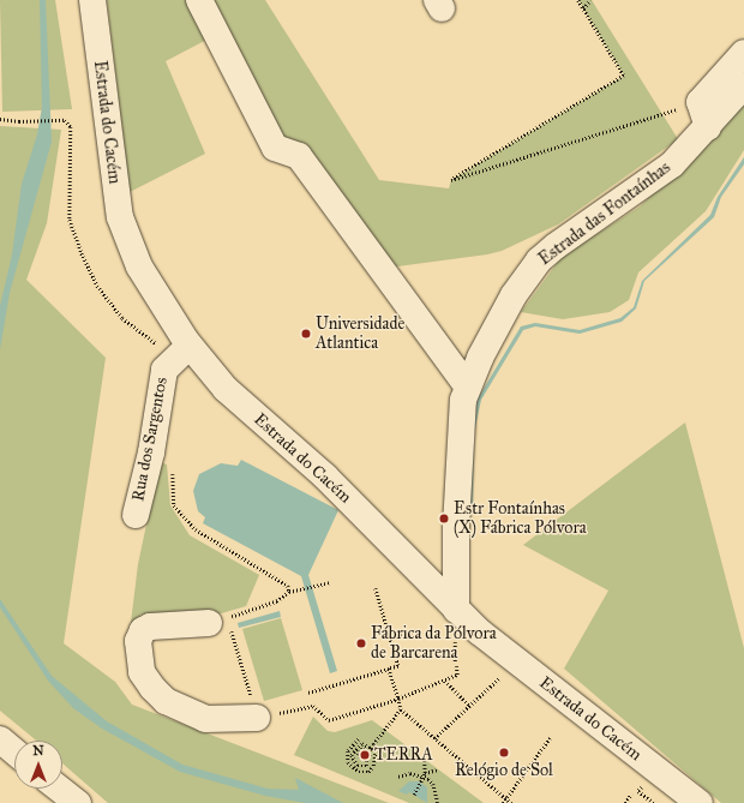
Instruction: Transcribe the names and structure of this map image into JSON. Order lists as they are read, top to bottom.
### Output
{
  "streets": {
    "street": ["Estrada do Cacém", "Estrada das Fontaínhas", "Rua dos Sargentos"]
  },
  "crossings": [
    ["Estrada do Cacém", "Estrada das Fontaínhas"],
    ["Estrada do Cacém", "Rua dos Sargentos"]
  ],
  "places": [
    "Universidade Atlantica",
    "Estr Fontaínhas (X) Fábrica Pólvora",
    "Fábrica da Pólvora de Barcarena",
    "Relógio de Sol",
    "TERRA"
  ],
  "north": "top"
}
